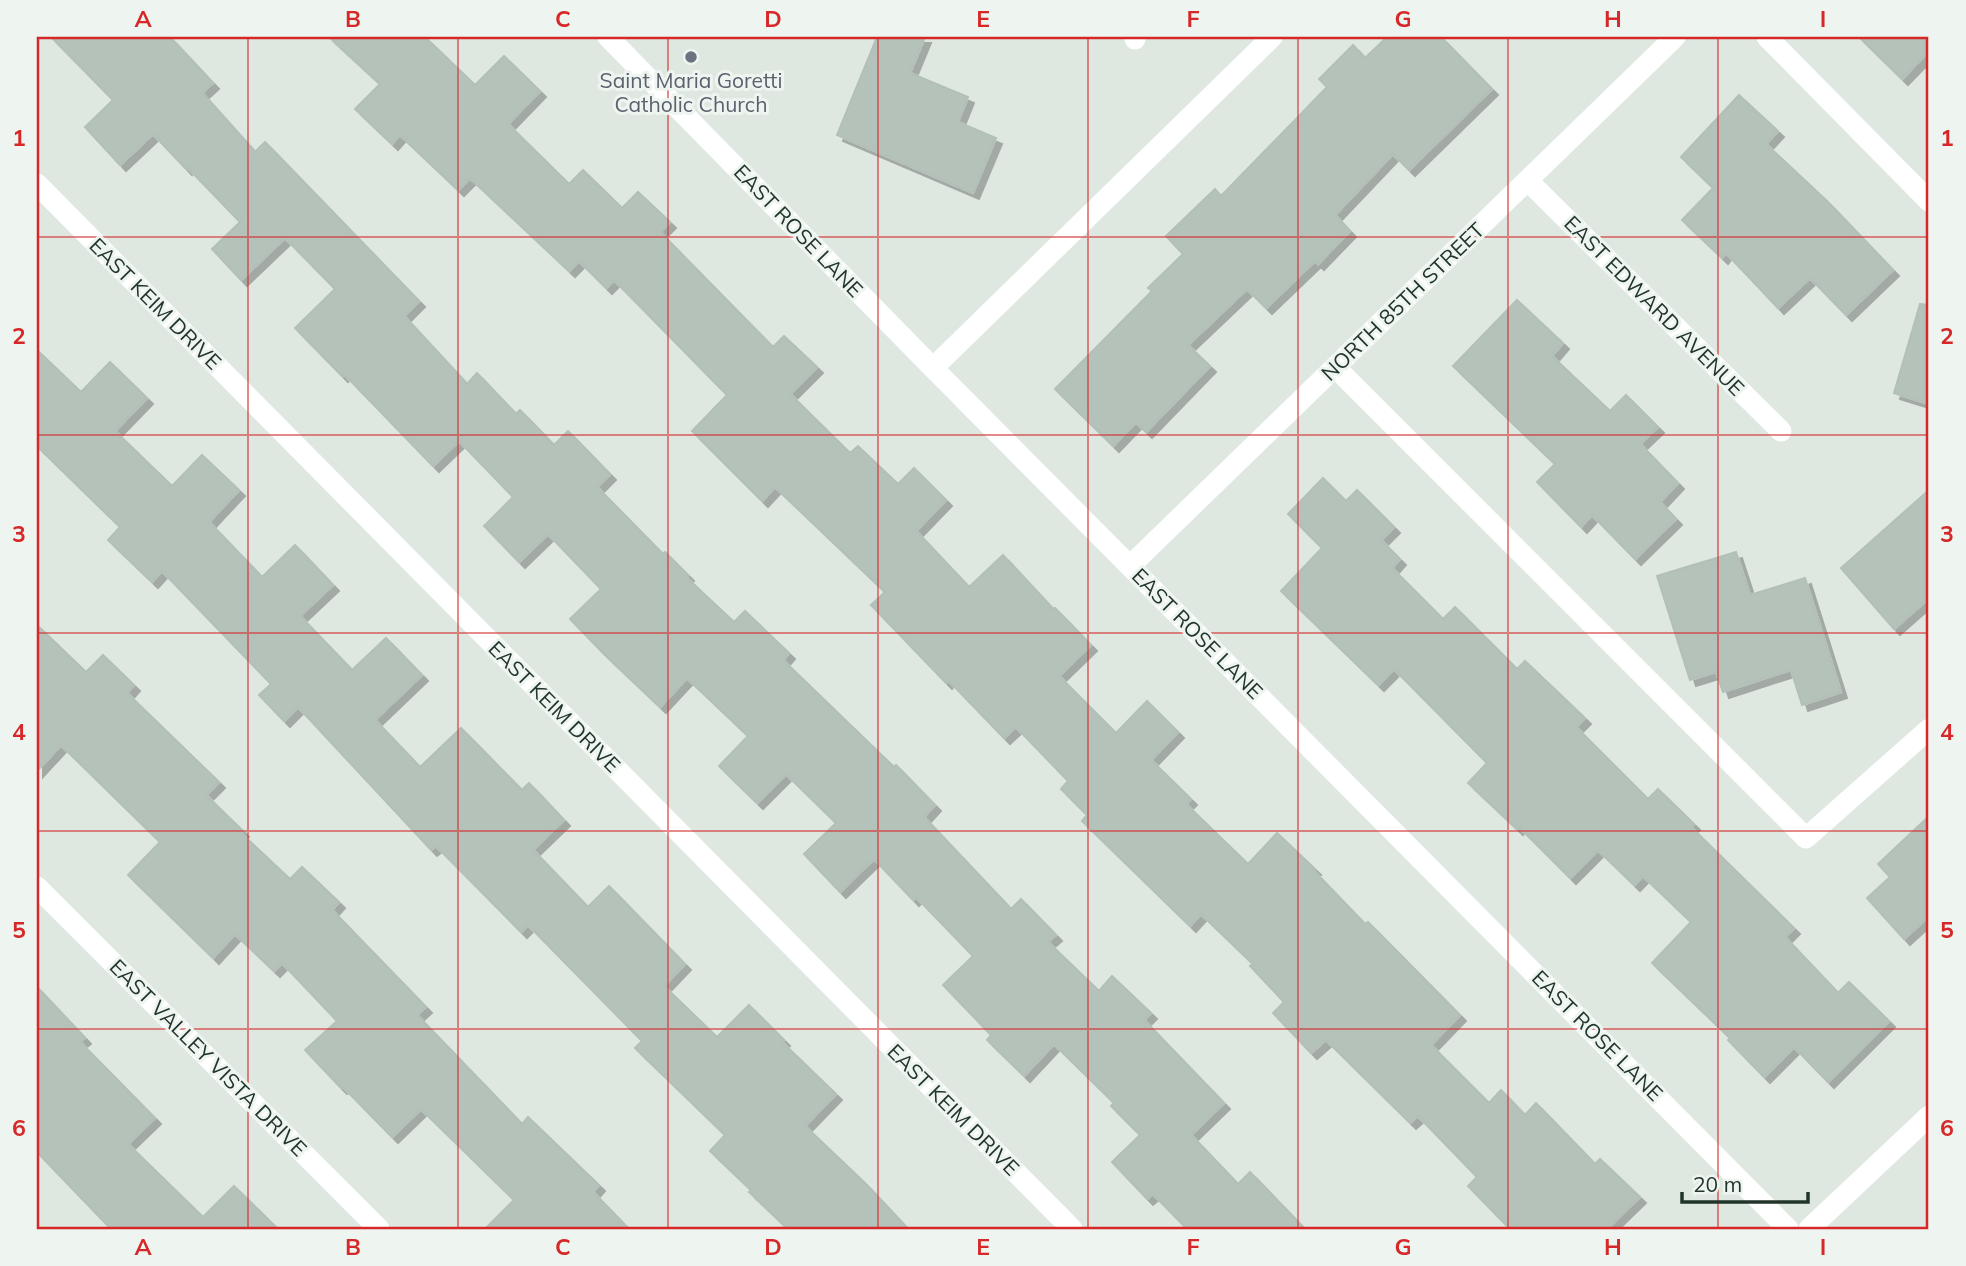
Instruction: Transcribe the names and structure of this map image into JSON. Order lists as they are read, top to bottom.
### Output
{
  "streets": {
    "street": [
      "EAST ROSE LANE",
      "NORTH 85TH STREET",
      "EAST KEIM DRIVE",
      "EAST EDWARD AVENUE",
      "EAST VALLEY VISTA DRIVE"
    ]
  },
  "crossings": [
    ["EAST ROSE LANE", "NORTH 85TH STREET"],
    ["NORTH 85TH STREET", "EAST EDWARD AVENUE"]
  ],
  "places": ["Saint Maria Goretti Catholic Church"],
  "scale_bar": "20 m",
  "grid": {
    "columns": [
      "A",
      "B",
      "C",
      "D",
      "E",
      "F",
      "G",
      "H",
      "I"
    ],
    "rows": [
      "1",
      "2",
      "3",
      "4",
      "5",
      "6"
    ]
  }
}
